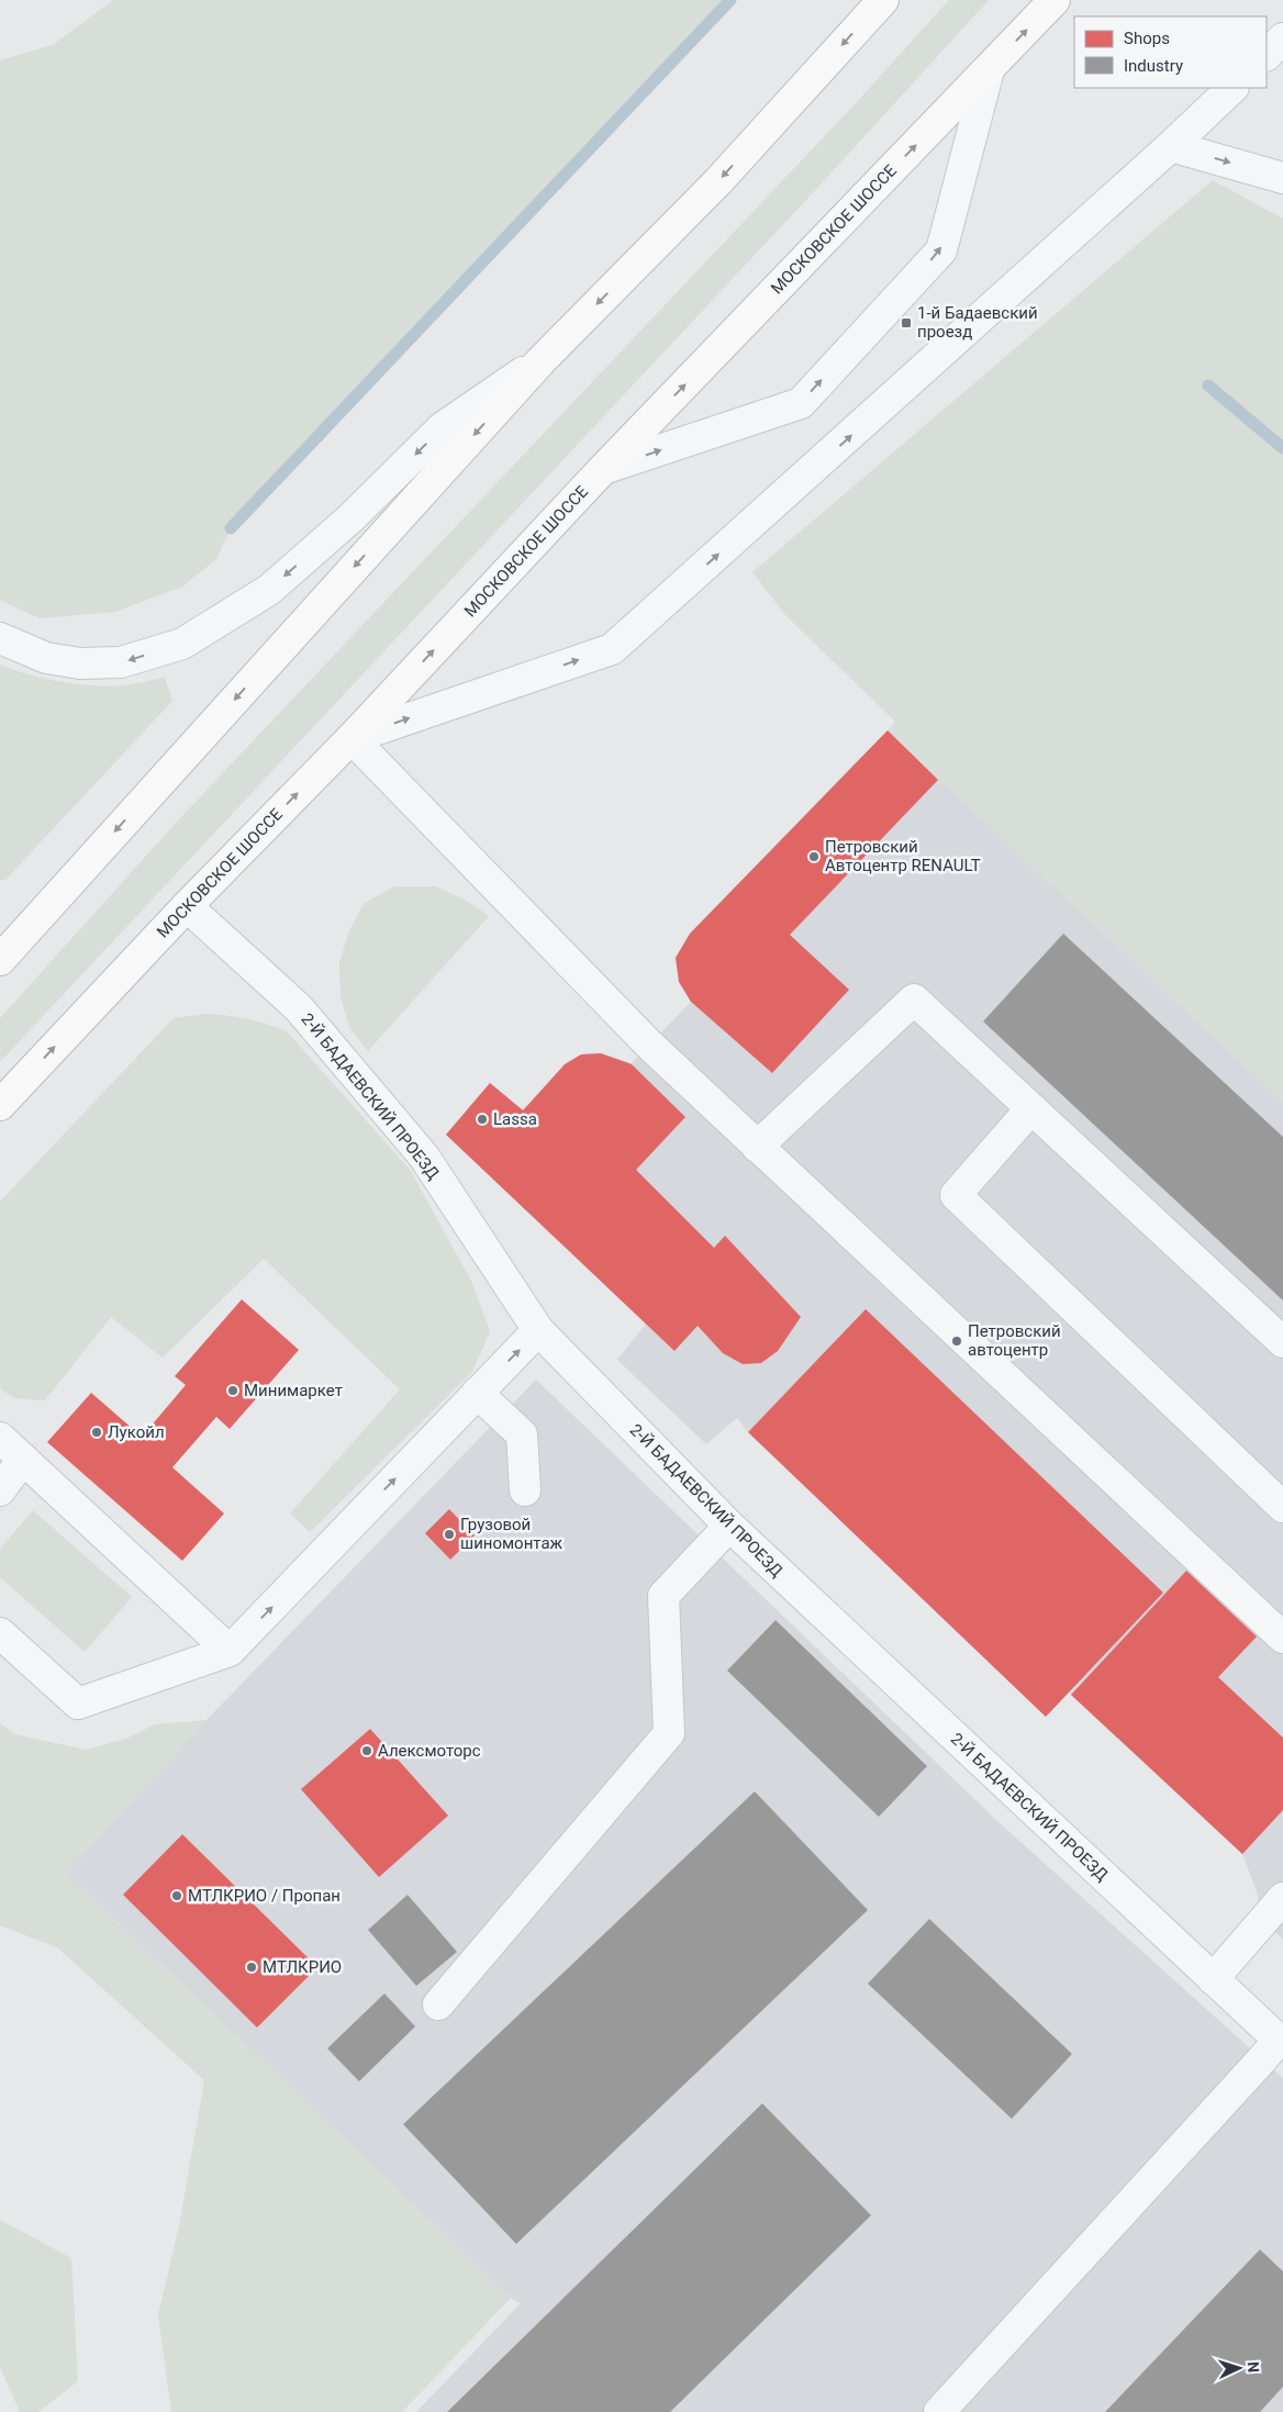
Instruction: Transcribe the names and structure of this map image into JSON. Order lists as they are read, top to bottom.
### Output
{
  "streets": {
    "highway": ["МОСКОВСКОЕ ШОССЕ"],
    "street": ["2-Й БАДАЕВСКИЙ ПРОЕЗД"]
  },
  "crossings": [
    ["МОСКОВСКОЕ ШОССЕ", "2-Й БАДАЕВСКИЙ ПРОЕЗД"]
  ],
  "places": {
    "transit": ["1-й Бадаевский проезд"],
    "other": [
      "Петровский Автоцентр RENAULT",
      "Lassa",
      "Петровский автоцентр",
      "Минимаркет",
      "Лукойл",
      "Грузовой шиномонтаж",
      "Алексмоторс",
      "МТЛКРИО / Пропан",
      "МТЛКРИО"
    ]
  },
  "legend": ["Shops", "Industry"],
  "north": "right"
}
